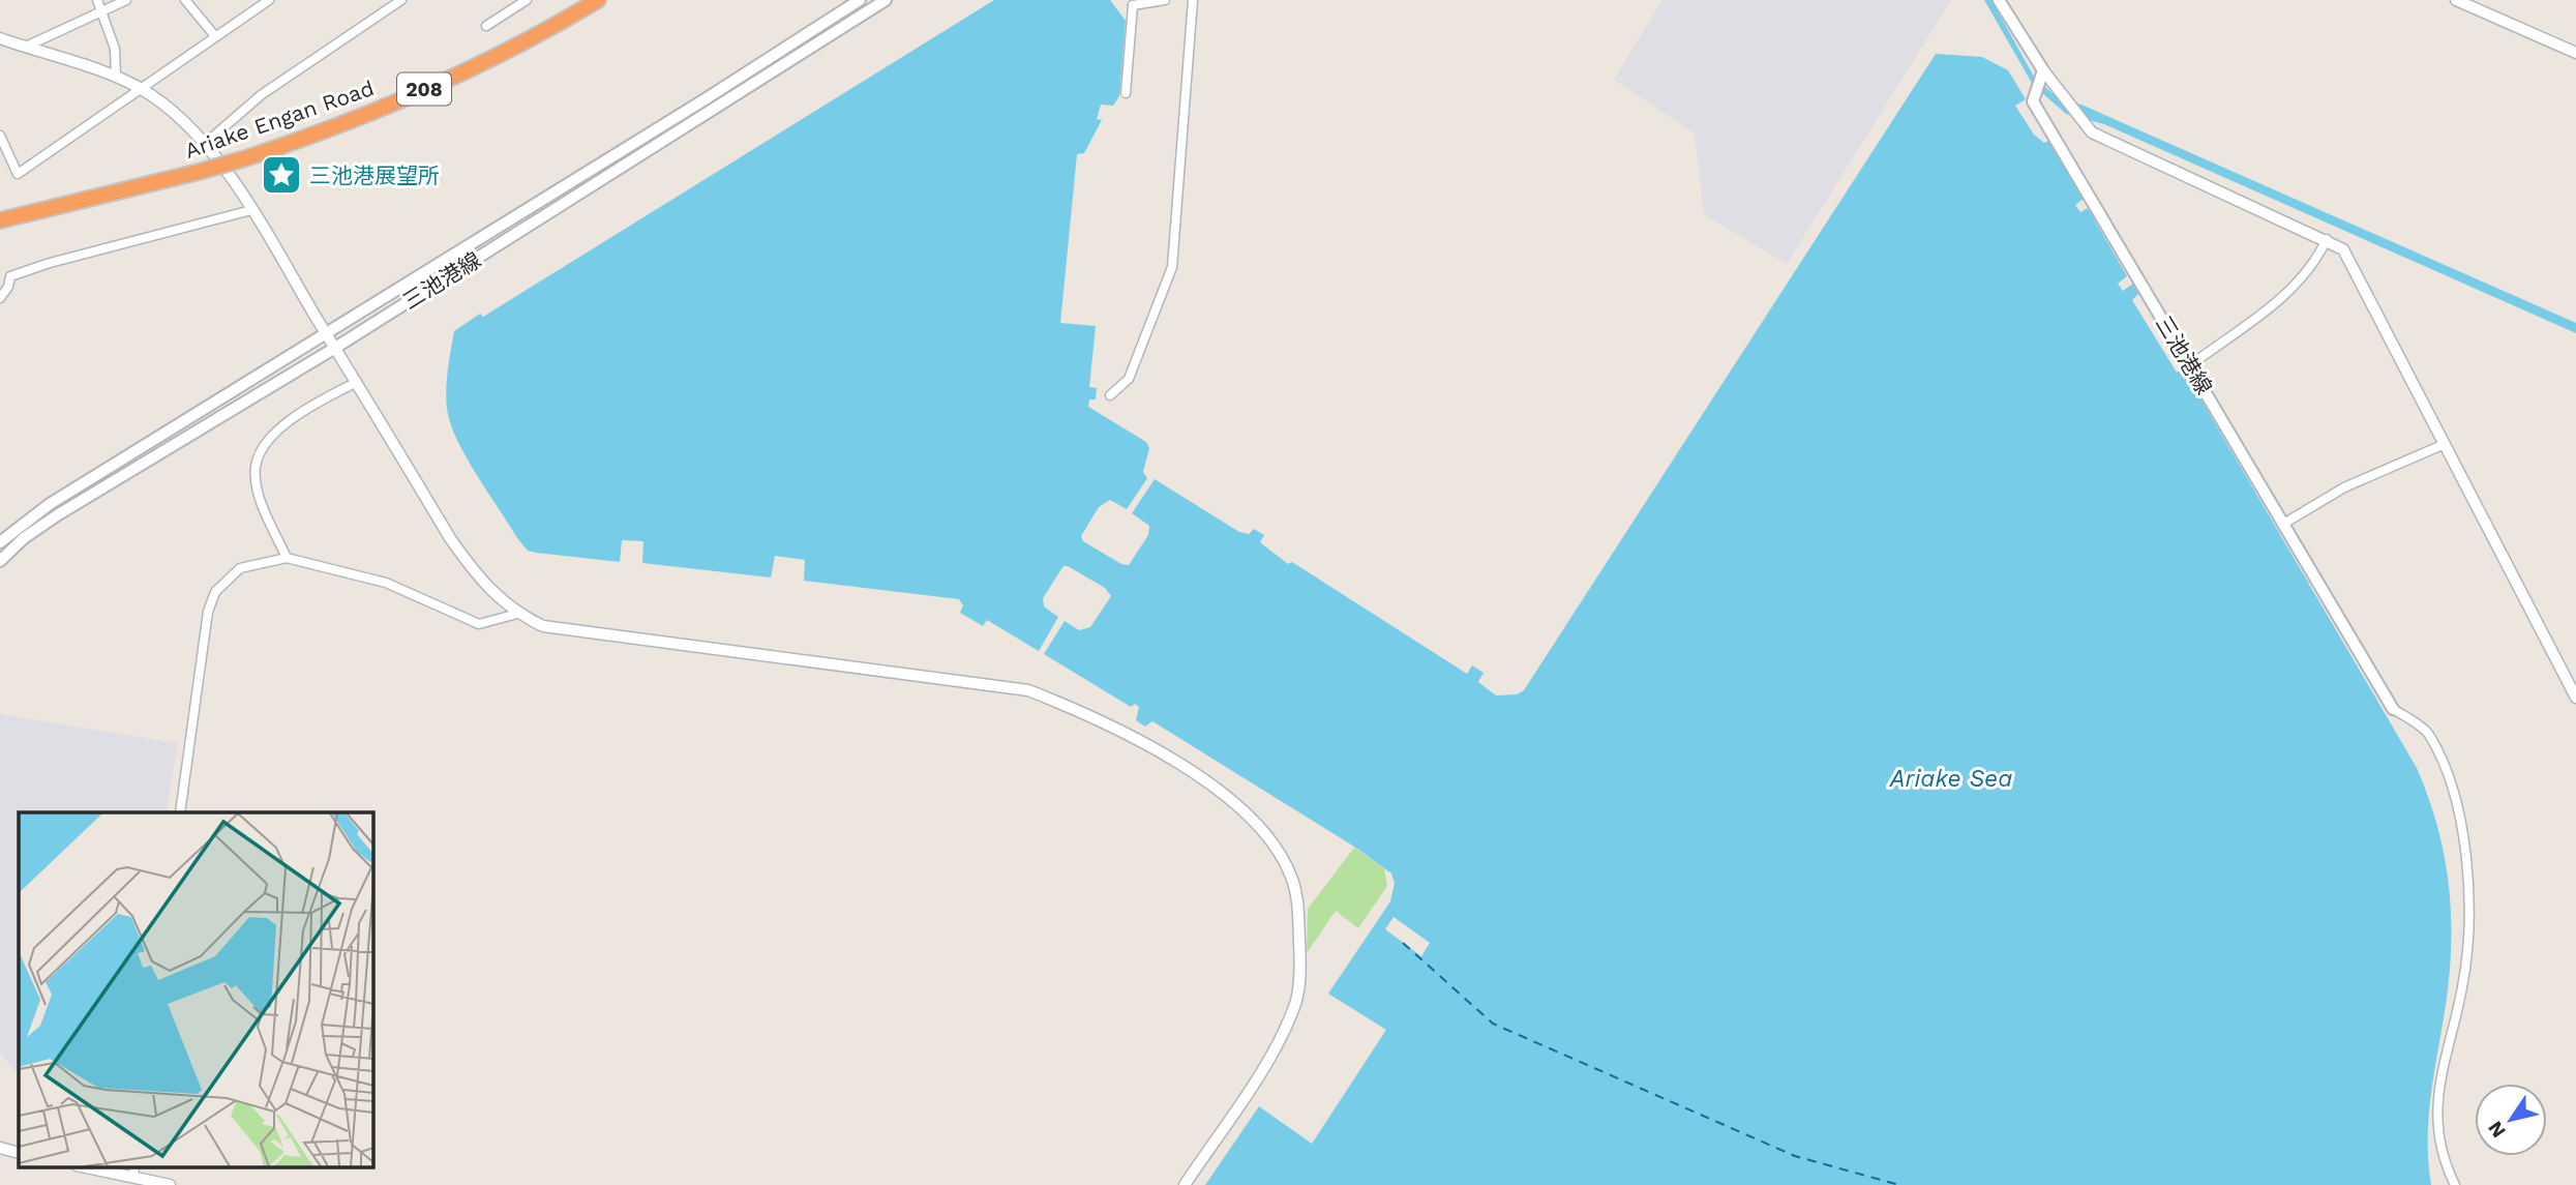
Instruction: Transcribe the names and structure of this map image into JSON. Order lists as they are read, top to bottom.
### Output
{
  "streets": {
    "highway": ["208", "Ariake Engan Road"],
    "main road": ["三池港線"]
  },
  "water": ["Ariake Sea"],
  "places": {
    "place": ["三池港展望所"]
  },
  "north": "bottom left"
}
